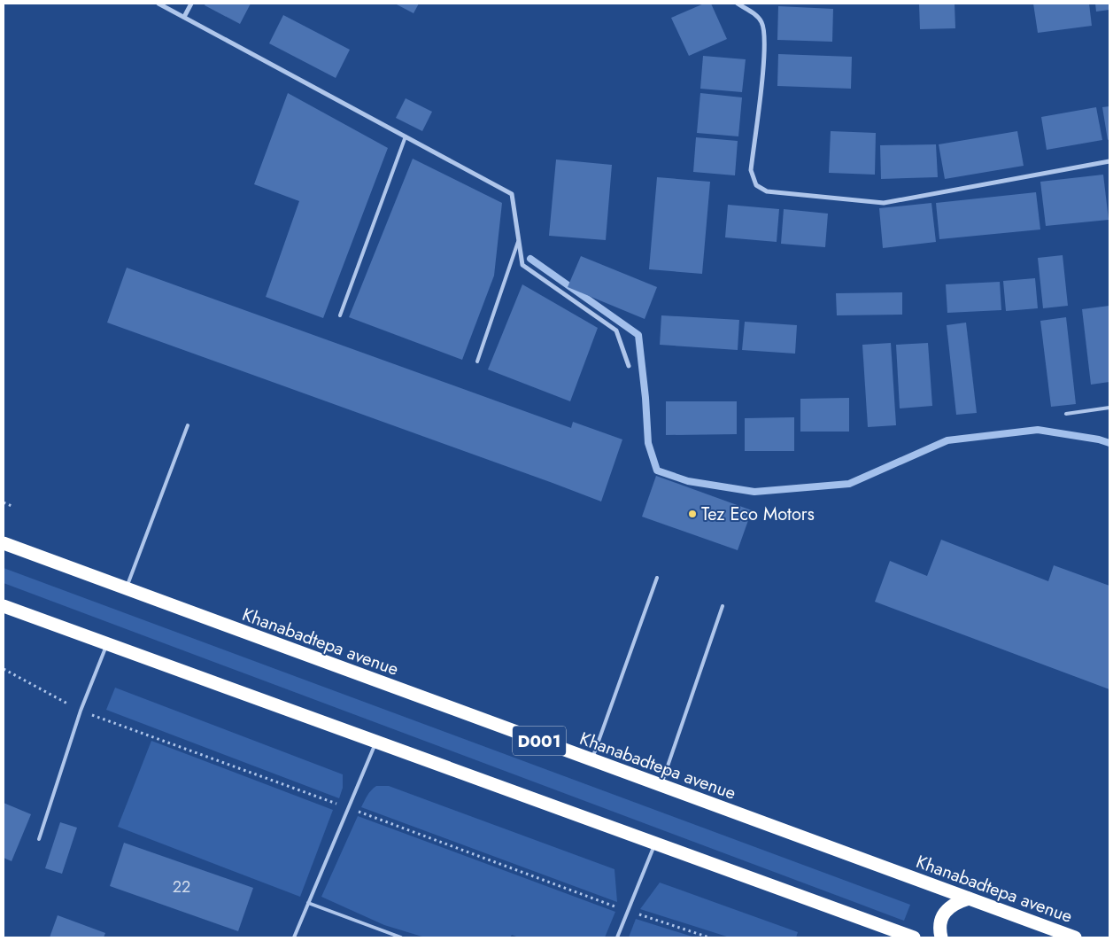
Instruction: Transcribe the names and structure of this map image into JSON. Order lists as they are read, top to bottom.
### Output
{
  "streets": {
    "highway": ["Khanabadtepa avenue", "D001"]
  },
  "places": ["Tez Eco Motors"],
  "house_numbers": ["22"]
}
